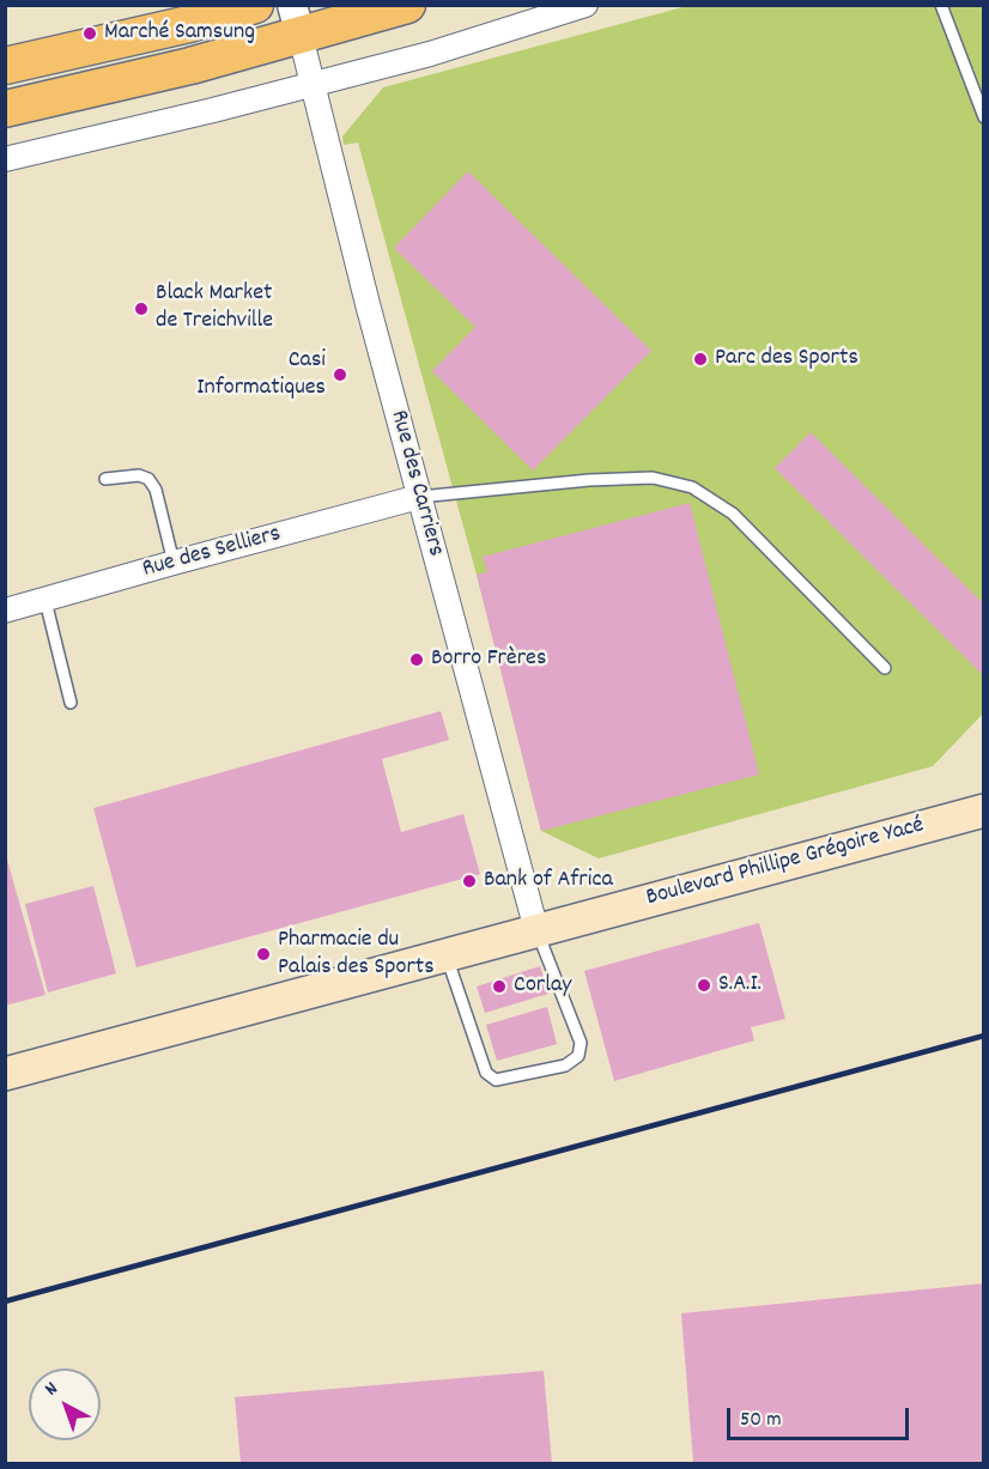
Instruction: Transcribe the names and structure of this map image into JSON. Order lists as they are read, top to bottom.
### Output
{
  "streets": {
    "main road": ["Boulevard Phillipe Grégoire Yacé"],
    "street": ["Rue des Carriers", "Rue des Selliers"]
  },
  "crossings": [
    ["Rue des Carriers", "Rue des Selliers"],
    ["Rue des Carriers", "Boulevard Phillipe Grégoire Yacé"]
  ],
  "places": [
    "Marché Samsung",
    "Black Market de Treichville",
    "Parc des Sports",
    "Casi Informatiques",
    "Borro Frères",
    "Bank of Africa",
    "Pharmacie du Palais des Sports",
    "S.A.I.",
    "Corlay"
  ],
  "scale_bar": "50 m",
  "north": "top left"
}
